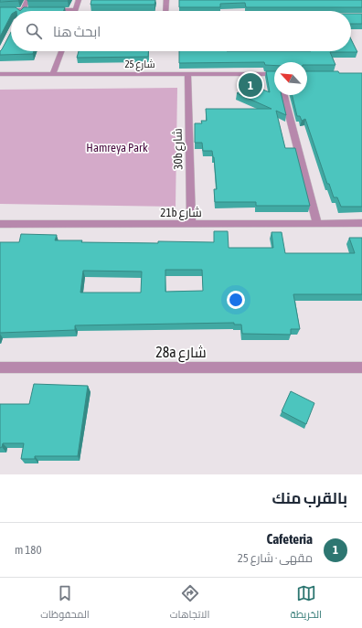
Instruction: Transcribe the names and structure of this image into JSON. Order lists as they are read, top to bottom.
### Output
{
  "streets": {
    "street": [
      "شارع 25",
      "30b شارع",
      "21b شارع",
      "28a شارع"
    ]
  },
  "crossings": [
    ["شارع 25", "30b شارع"],
    ["30b شارع", "21b شارع"]
  ],
  "parks": ["Hamreya Park"],
  "north": "top left",
  "page": {
    "search": "ابحث هنا",
    "pins": "1",
    "heading": "بالقرب منك",
    "list": [
      {
        "mark": "1",
        "name": "Cafeteria",
        "note": "مقهى · شارع 25",
        "value": "180 m"
      }
    ],
    "nav": ["الخريطة", "الاتجاهات", "المحفوظات"]
  }
}
